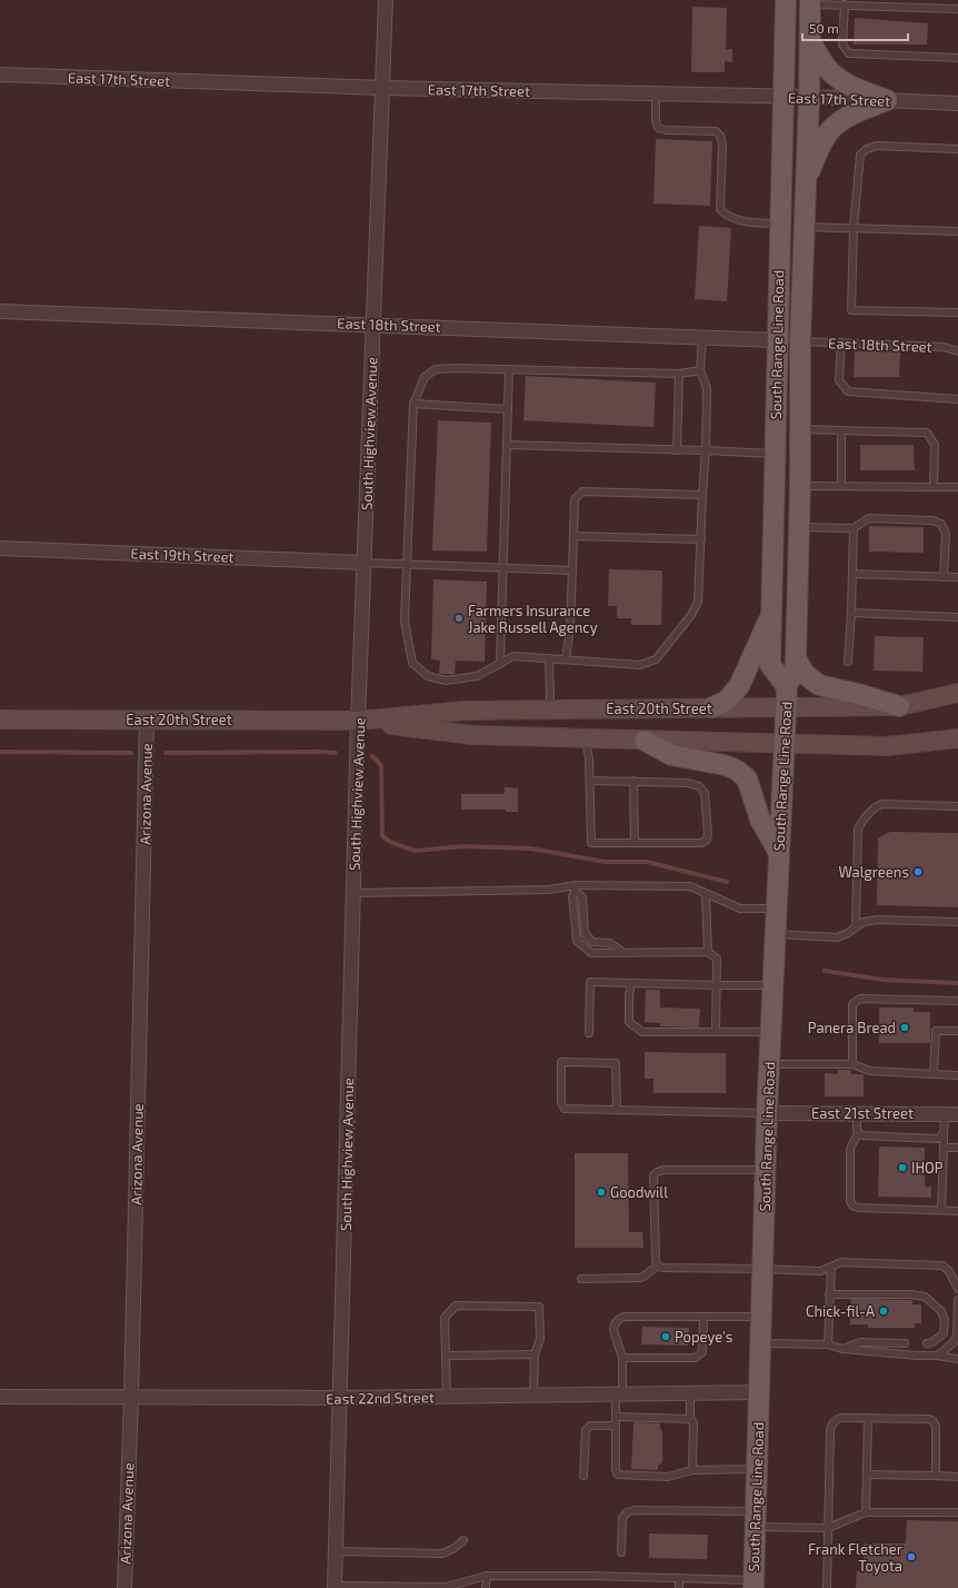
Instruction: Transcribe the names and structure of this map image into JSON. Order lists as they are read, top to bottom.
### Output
{
  "streets": {
    "main road": ["South Range Line Road", "East 20th Street"],
    "street": [
      "East 17th Street",
      "East 18th Street",
      "South Highview Avenue",
      "East 19th Street",
      "Arizona Avenue",
      "East 21st Street",
      "East 22nd Street"
    ]
  },
  "crossings": [
    ["East 17th Street", "South Range Line Road"],
    ["East 17th Street", "South Highview Avenue"],
    ["East 18th Street", "South Range Line Road"],
    ["East 18th Street", "South Highview Avenue"],
    ["South Range Line Road", "East 20th Street"],
    ["South Range Line Road", "East 21st Street"],
    ["South Range Line Road", "East 22nd Street"],
    ["South Highview Avenue", "East 19th Street"],
    ["South Highview Avenue", "East 20th Street"],
    ["South Highview Avenue", "East 22nd Street"],
    ["East 20th Street", "Arizona Avenue"],
    ["Arizona Avenue", "East 22nd Street"]
  ],
  "places": [
    "Farmers Insurance Jake Russell Agency",
    "Walgreens",
    "Panera Bread",
    "IHOP",
    "Goodwill",
    "Chick-fil-A",
    "Popeye's",
    "Frank Fletcher Toyota"
  ],
  "scale_bar": "50 m"
}
